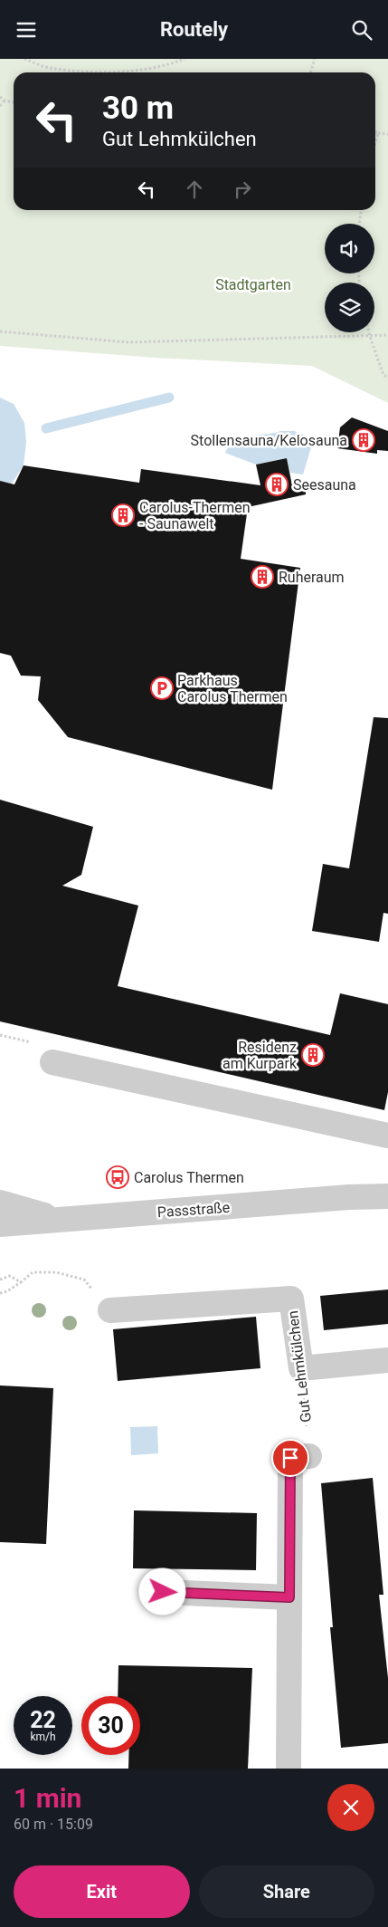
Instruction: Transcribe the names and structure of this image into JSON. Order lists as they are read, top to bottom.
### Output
{
  "streets": {
    "street": ["Passstraße", "Gut Lehmkülchen"]
  },
  "parks": ["Stadtgarten"],
  "places": {
    "building": [
      "Stollensauna/Kelosauna",
      "Seesauna",
      "Carolus-Thermen - Saunawelt",
      "Ruheraum",
      "Residenz am Kurpark"
    ],
    "parking": ["Parkhaus Carolus Thermen"],
    "bus stop": ["Carolus Thermen"]
  },
  "page": {
    "header": "Routely",
    "turn": ["30 m", "Gut Lehmkülchen"],
    "speed": "22 km/h",
    "limit": "30",
    "heading": ["1 min", "60 m · 15:09"],
    "buttons": ["Exit", "Share"]
  }
}
